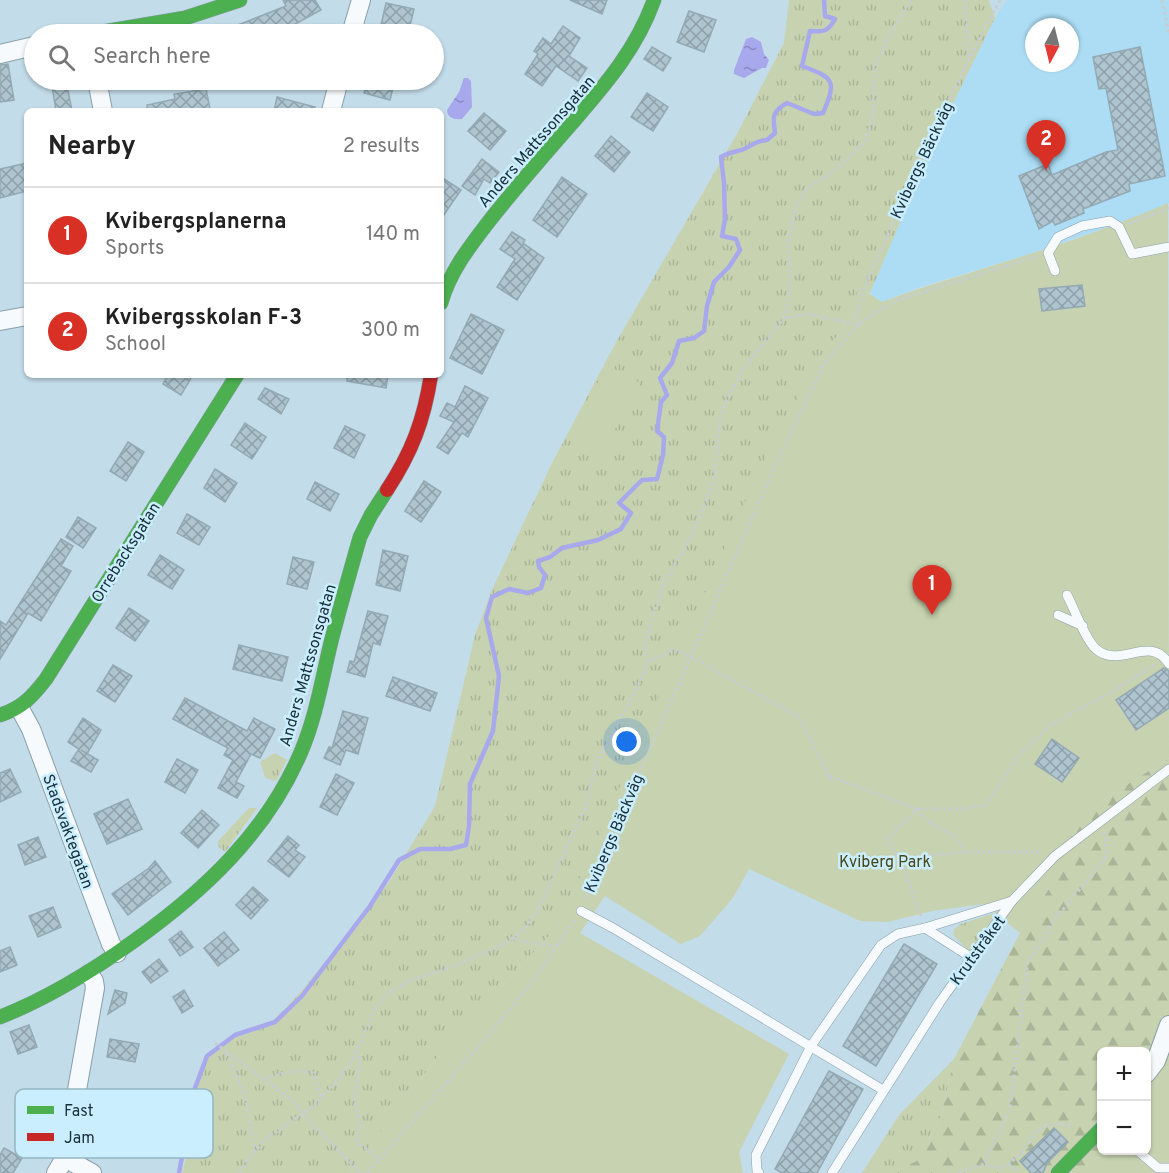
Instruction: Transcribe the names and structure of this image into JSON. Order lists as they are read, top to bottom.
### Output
{
  "streets": {
    "street": ["Anders Mattssonsgatan", "Orrebacksgatan", "Stadsvaktegatan"],
    "lane": ["Krutstråket"],
    "path": ["Kvibergs Bäckväg"]
  },
  "crossings": [
    ["Anders Mattssonsgatan", "Stadsvaktegatan"],
    ["Orrebacksgatan", "Stadsvaktegatan"]
  ],
  "parks": ["Kviberg Park"],
  "legend": ["Fast", "Jam"],
  "north": "bottom",
  "page": {
    "search": "Search here",
    "heading": ["Nearby", "2 results"],
    "pins": ["2", "1"],
    "list": [
      {
        "mark": "1",
        "name": "Kvibergsplanerna",
        "note": "Sports",
        "value": "140 m"
      },
      {
        "mark": "2",
        "name": "Kvibergsskolan F-3",
        "note": "School",
        "value": "300 m"
      }
    ],
    "map_buttons": ["+", "−"]
  }
}
